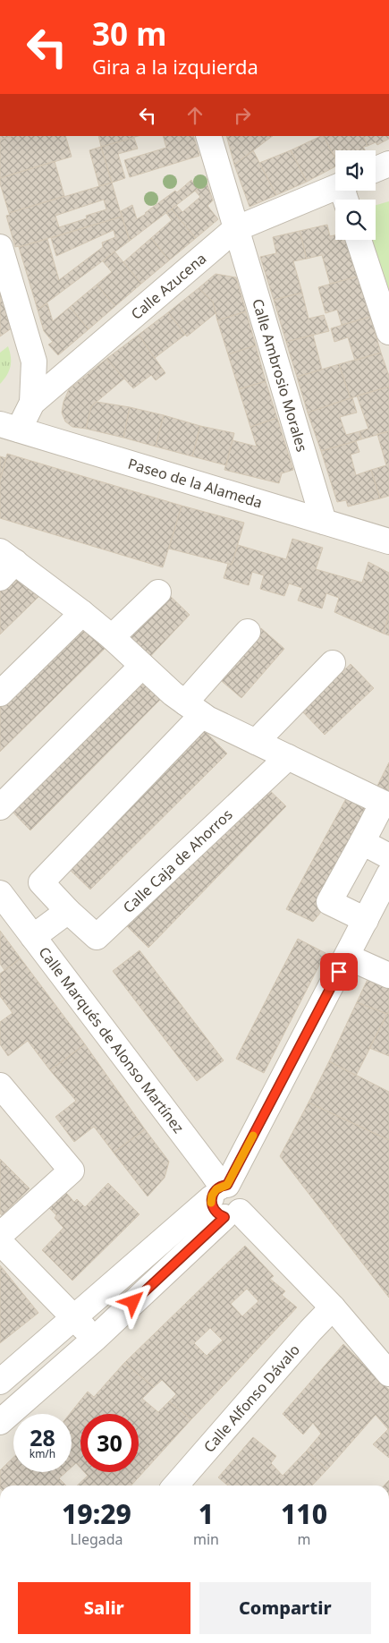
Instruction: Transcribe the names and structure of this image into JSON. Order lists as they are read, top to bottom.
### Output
{
  "streets": {
    "street": [
      "Calle Azucena",
      "Calle Ambrosio Morales",
      "Paseo de la Alameda",
      "Calle Caja de Ahorros",
      "Calle Marqués de Alonso Martínez",
      "Calle Alfonso Dávalo"
    ]
  },
  "crossings": [
    ["Calle Azucena", "Calle Ambrosio Morales"],
    ["Calle Azucena", "Paseo de la Alameda"],
    ["Calle Ambrosio Morales", "Paseo de la Alameda"],
    ["Calle Marqués de Alonso Martínez", "Calle Alfonso Dávalo"]
  ],
  "page": {
    "turn": ["30 m", "Gira a la izquierda"],
    "speed": "28 km/h",
    "limit": "30",
    "eta": [
      "19:29",
      "Llegada",
      "1",
      "min",
      "110",
      "m"
    ],
    "buttons": ["Salir", "Compartir"]
  }
}
